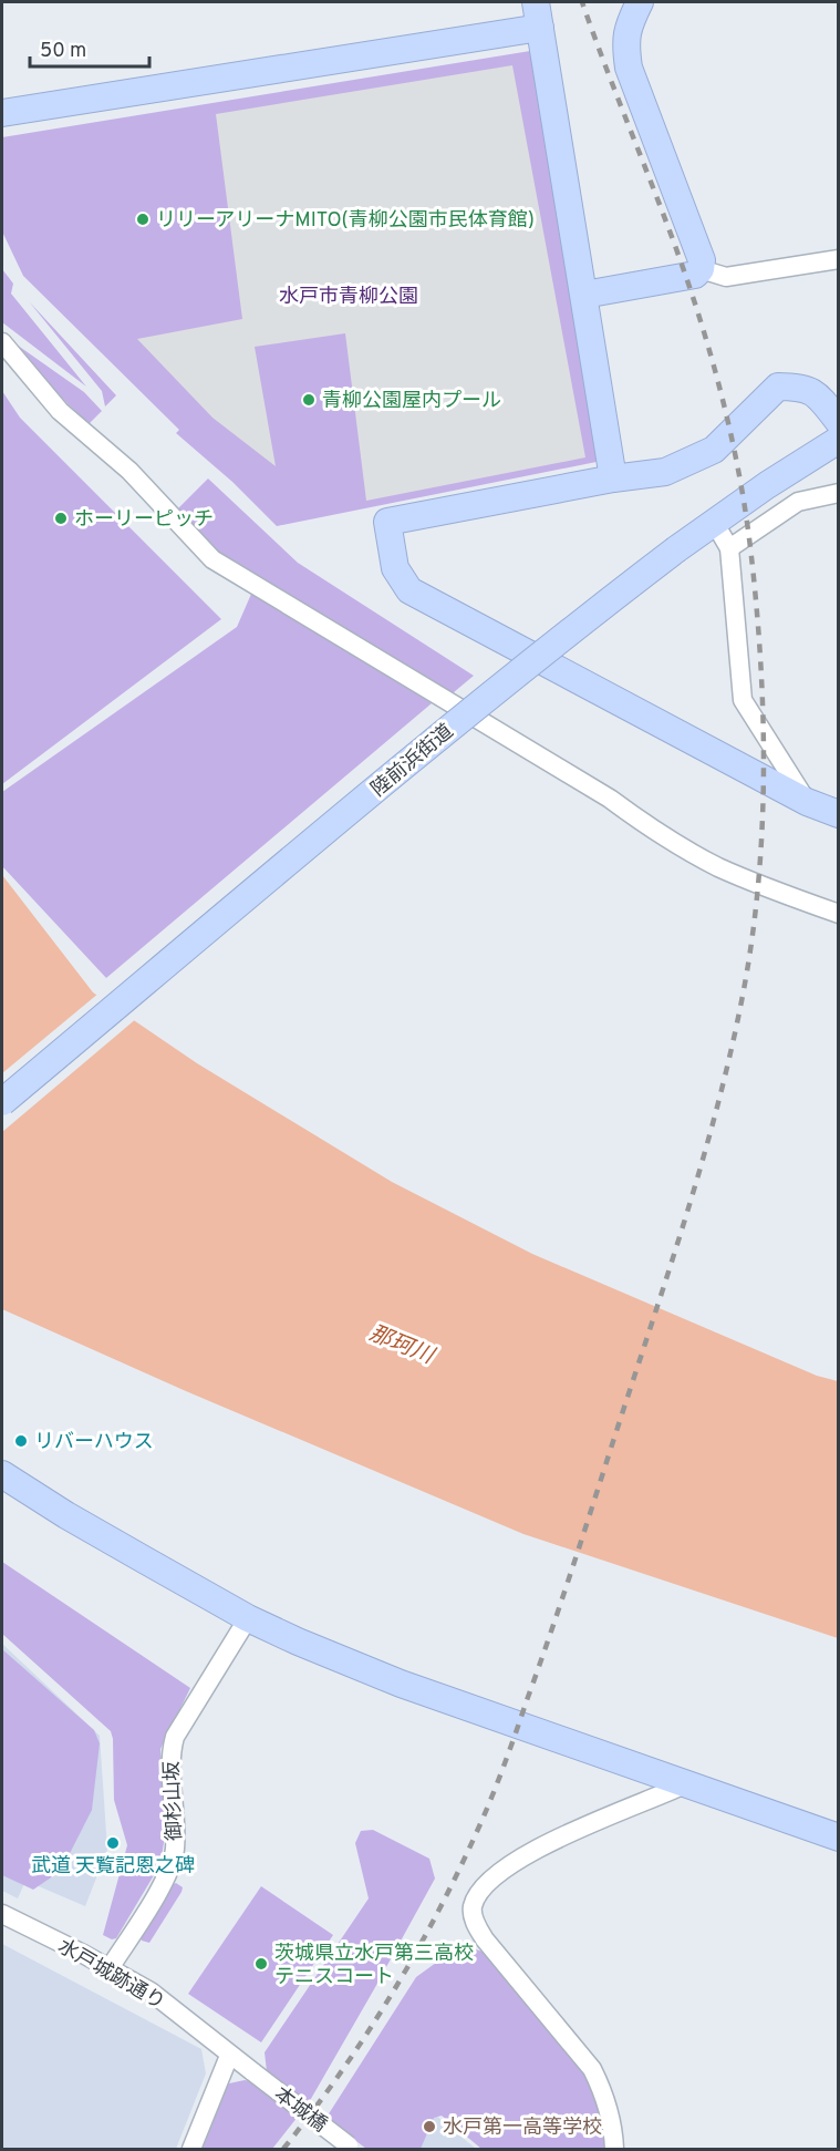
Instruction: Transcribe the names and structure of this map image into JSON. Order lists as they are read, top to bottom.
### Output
{
  "streets": {
    "street": [
      "陸前浜街道",
      "御杉山坂",
      "水戸城跡通り",
      "本城橋"
    ]
  },
  "crossings": [
    ["御杉山坂", "水戸城跡通り"],
    ["水戸城跡通り", "本城橋"]
  ],
  "water": ["那珂川"],
  "parks": ["水戸市青柳公園"],
  "places": [
    "リリーアリーナMITO(青柳公園市民体育館)",
    "青柳公園屋内プール",
    "ホーリーピッチ",
    "リバーハウス",
    "武道 天覧記恩之碑",
    "茨城県立水戸第三高校 テニスコート",
    "水戸第一高等学校"
  ],
  "scale_bar": "50 m"
}
